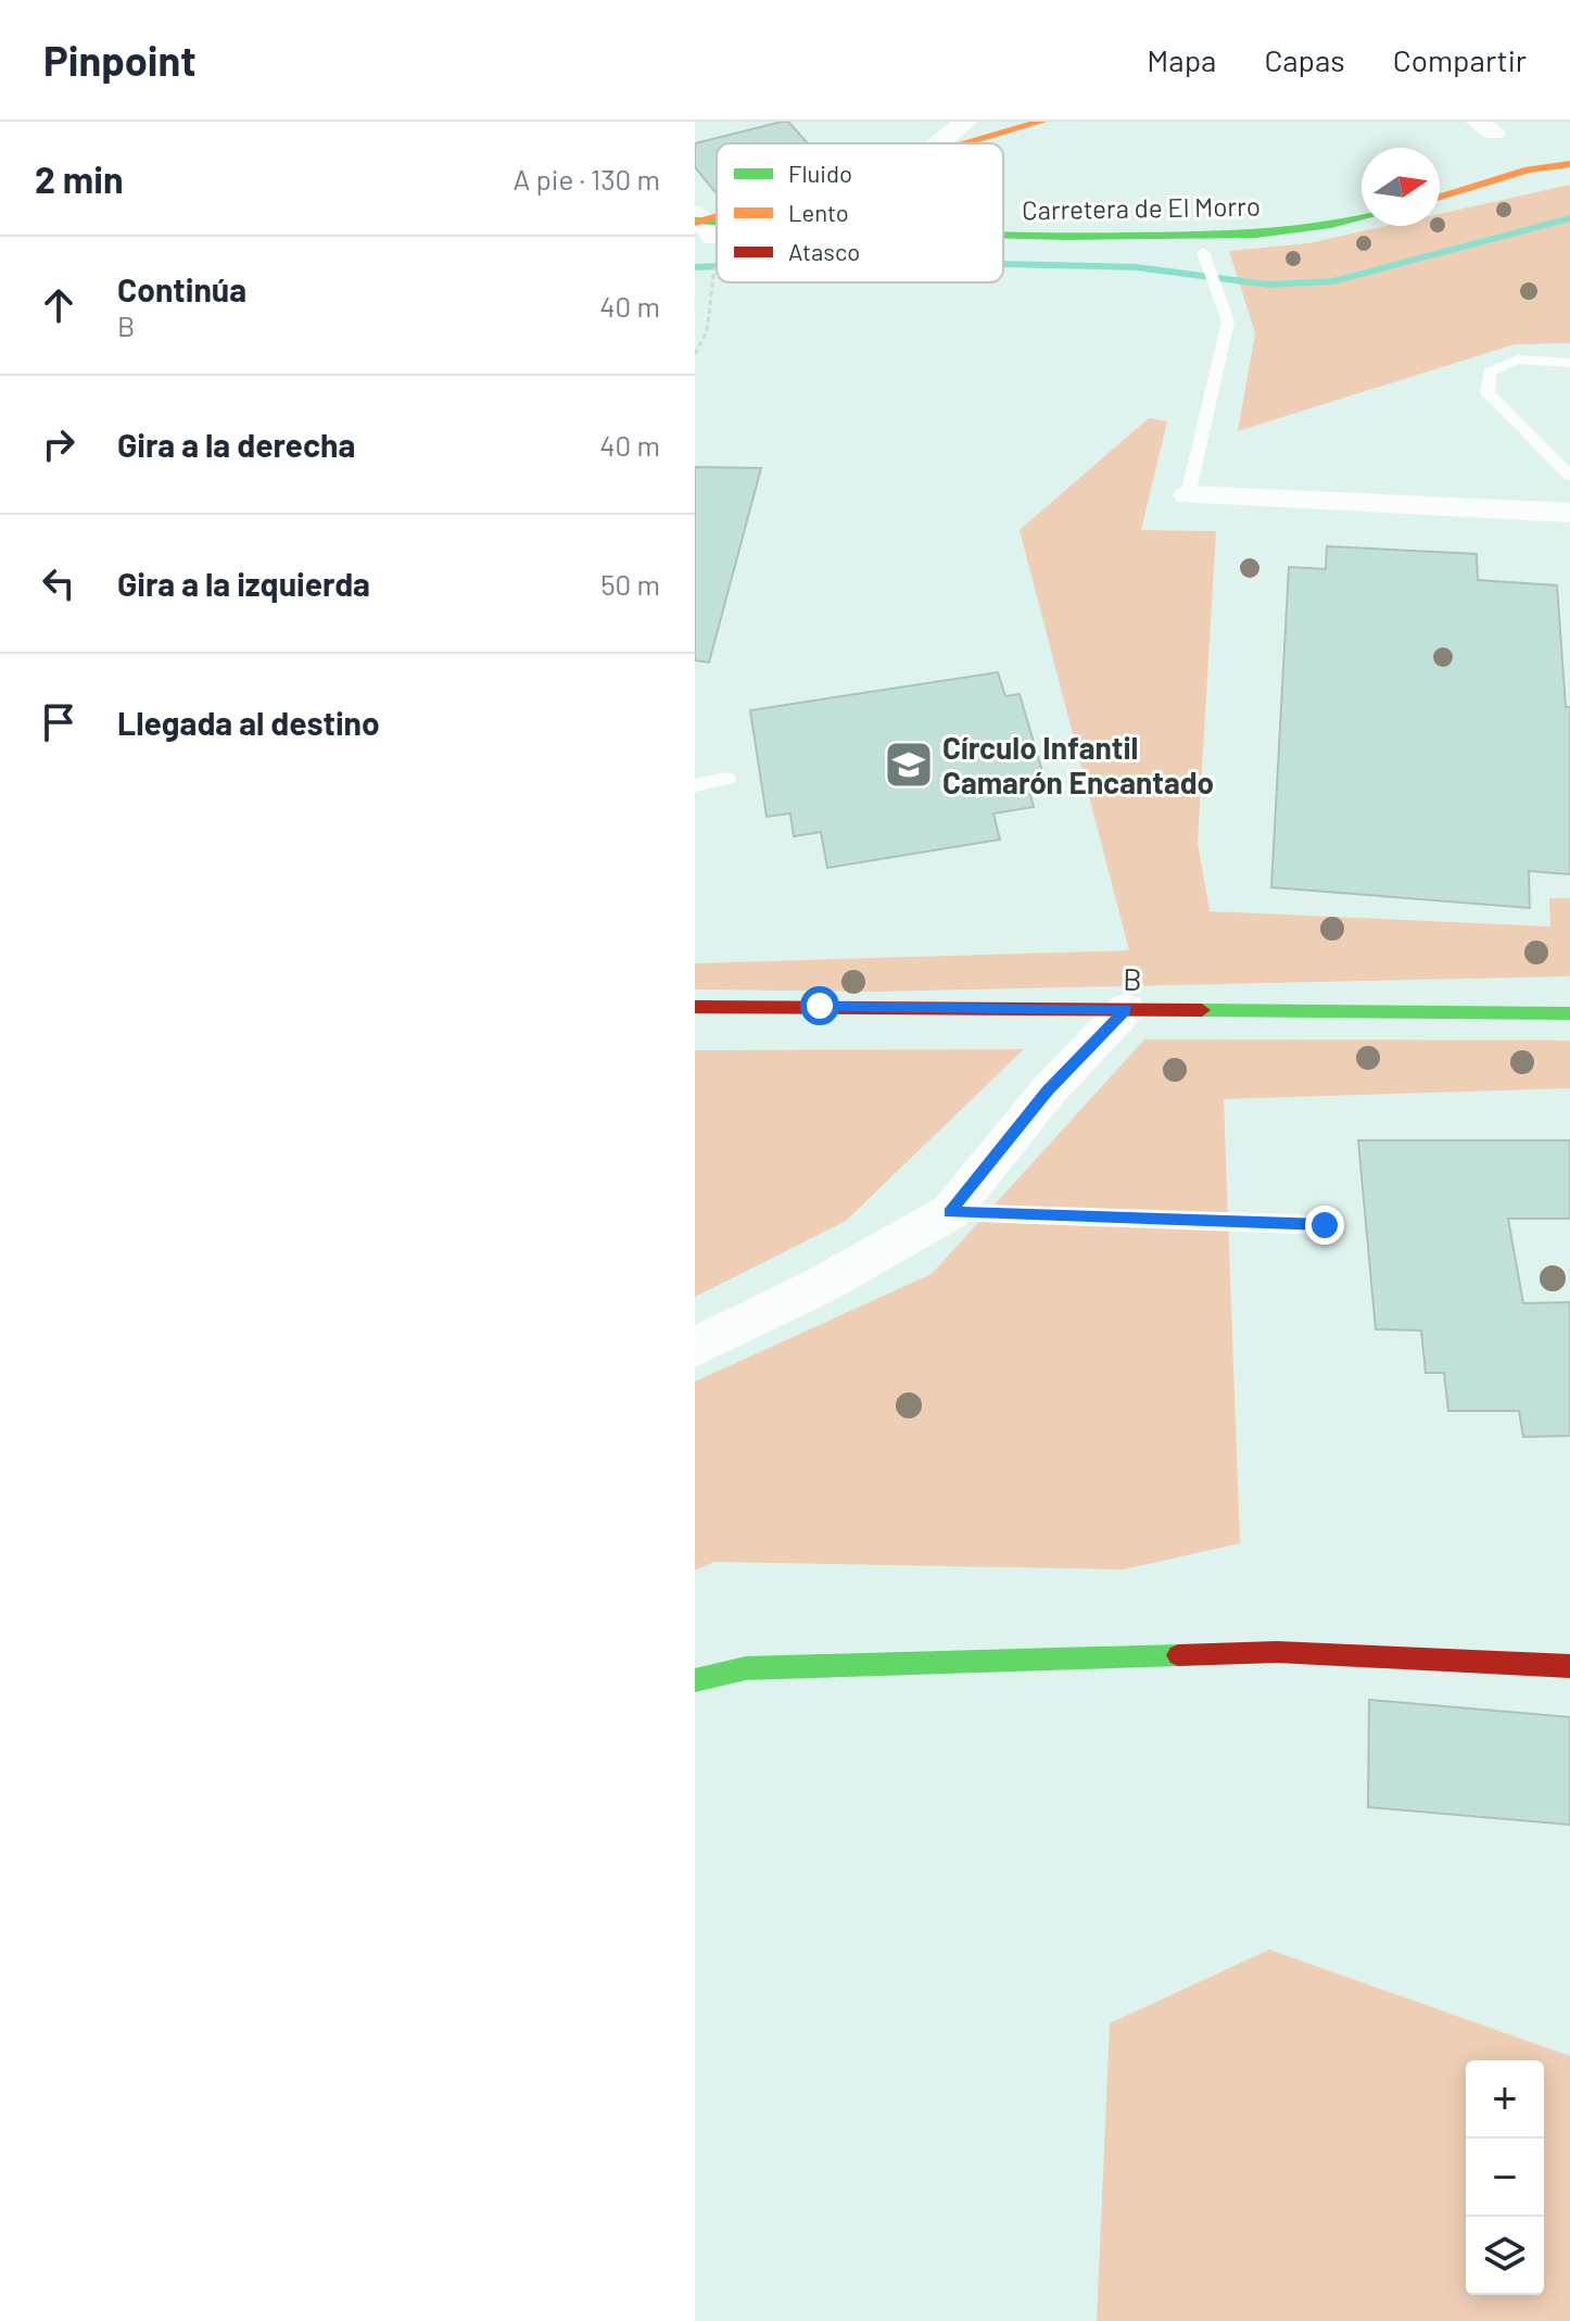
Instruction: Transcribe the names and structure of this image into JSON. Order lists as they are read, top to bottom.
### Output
{
  "streets": {
    "street": ["Carretera de El Morro", "B"]
  },
  "places": {
    "school or university": ["Círculo Infantil Camarón Encantado"]
  },
  "legend": ["Fluido", "Lento", "Atasco"],
  "north": "right",
  "page": {
    "header": "Pinpoint",
    "nav": ["Mapa", "Capas", "Compartir"],
    "heading": ["2 min", "A pie · 130 m"],
    "list": [
      ["Continúa", "B", "40 m"],
      ["Gira a la derecha", "40 m"],
      ["Gira a la izquierda", "50 m"],
      "Llegada al destino"
    ],
    "map_buttons": ["+", "−"]
  }
}
